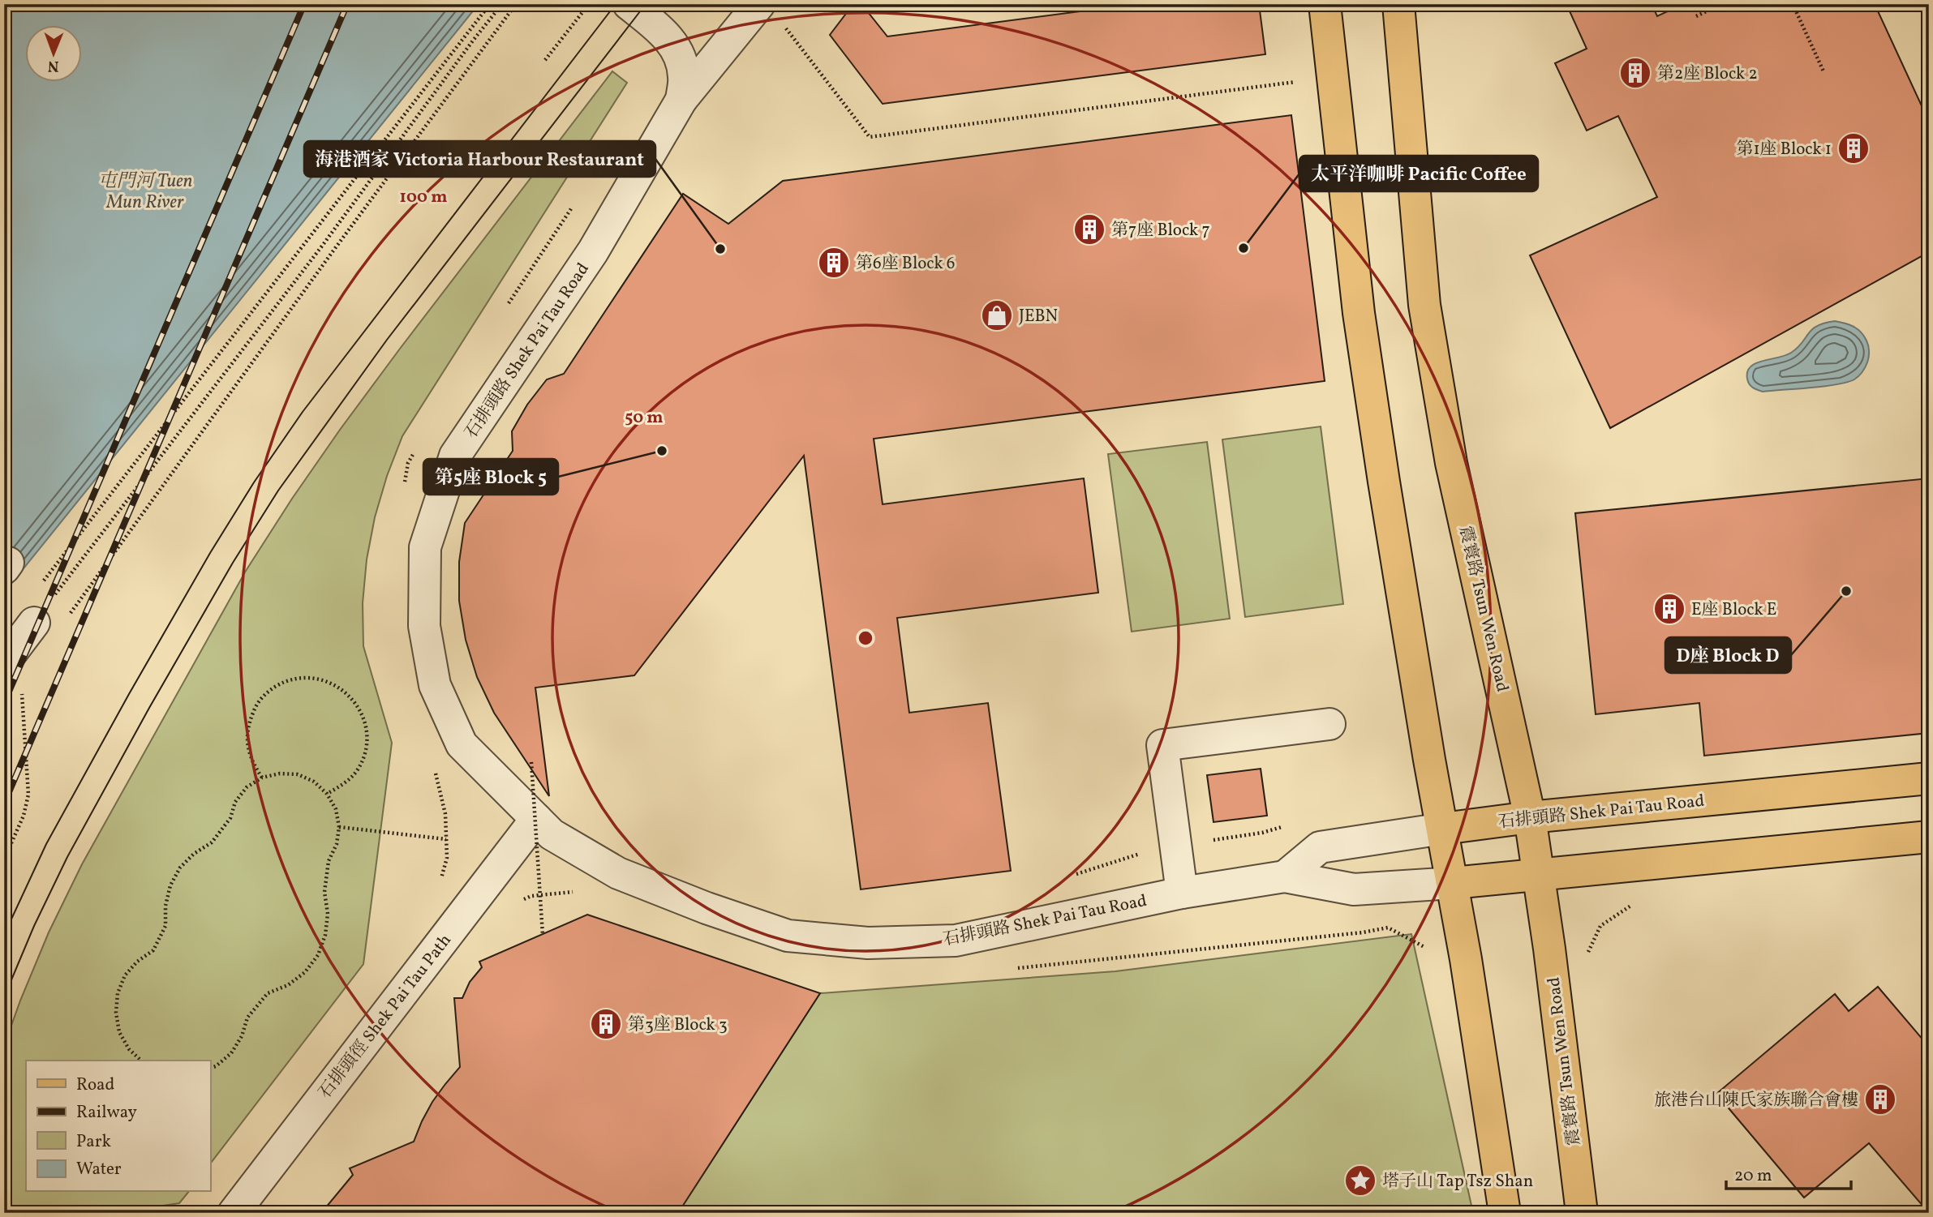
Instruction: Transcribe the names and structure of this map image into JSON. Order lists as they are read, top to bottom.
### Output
{
  "streets": {
    "main road": ["石排頭路 Shek Pai Tau Road", "震寰路 Tsun Wen Road"],
    "street": ["石排頭徑 Shek Pai Tau Path"]
  },
  "crossings": [
    ["石排頭路 Shek Pai Tau Road", "震寰路 Tsun Wen Road"],
    ["石排頭路 Shek Pai Tau Road", "石排頭徑 Shek Pai Tau Path"]
  ],
  "water": ["屯門河 Tuen Mun River"],
  "places": {
    "building": [
      "第2座 Block 2",
      "第1座 Block 1",
      "第7座 Block 7",
      "第6座 Block 6",
      "E座 Block E",
      "第3座 Block 3",
      "旅港台山陳氏家族聯合會樓"
    ],
    "other": [
      "太平洋咖啡 Pacific Coffee",
      "海港酒家 Victoria Harbour Restaurant",
      "第5座 Block 5",
      "D座 Block D"
    ],
    "shop": ["JEBN"],
    "place": ["塔子山 Tap Tsz Shan"]
  },
  "legend": [
    "Road",
    "Railway",
    "Park",
    "Water"
  ],
  "scale_bar": "20 m",
  "north": "bottom",
  "rings": ["100 m", "50 m"]
}
